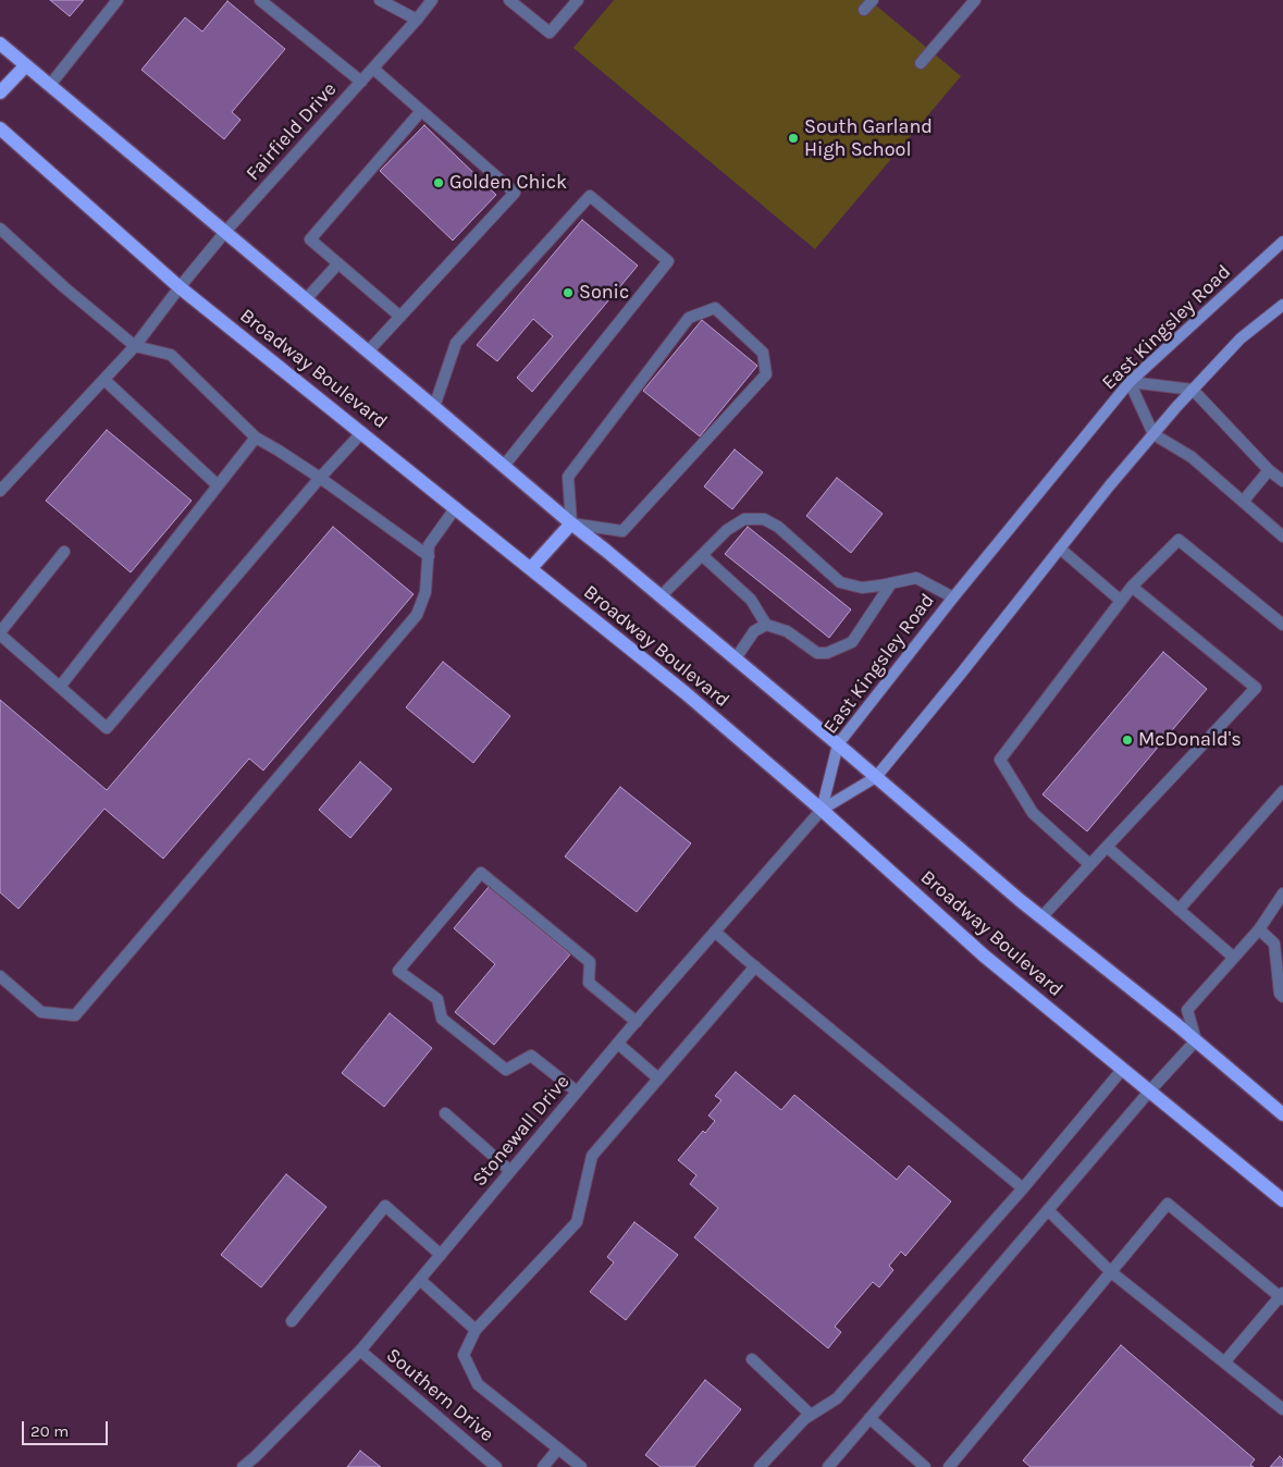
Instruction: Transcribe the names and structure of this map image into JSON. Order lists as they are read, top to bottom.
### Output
{
  "streets": {
    "main road": ["East Kingsley Road", "Broadway Boulevard"],
    "street": ["Fairfield Drive", "Stonewall Drive", "Southern Drive"]
  },
  "crossings": [
    ["Fairfield Drive", "Broadway Boulevard"],
    ["East Kingsley Road", "Broadway Boulevard"],
    ["East Kingsley Road", "Stonewall Drive"],
    ["Broadway Boulevard", "Stonewall Drive"],
    ["Stonewall Drive", "Southern Drive"]
  ],
  "places": [
    "South Garland High School",
    "Golden Chick",
    "Sonic",
    "McDonald's"
  ],
  "scale_bar": "20 m"
}
